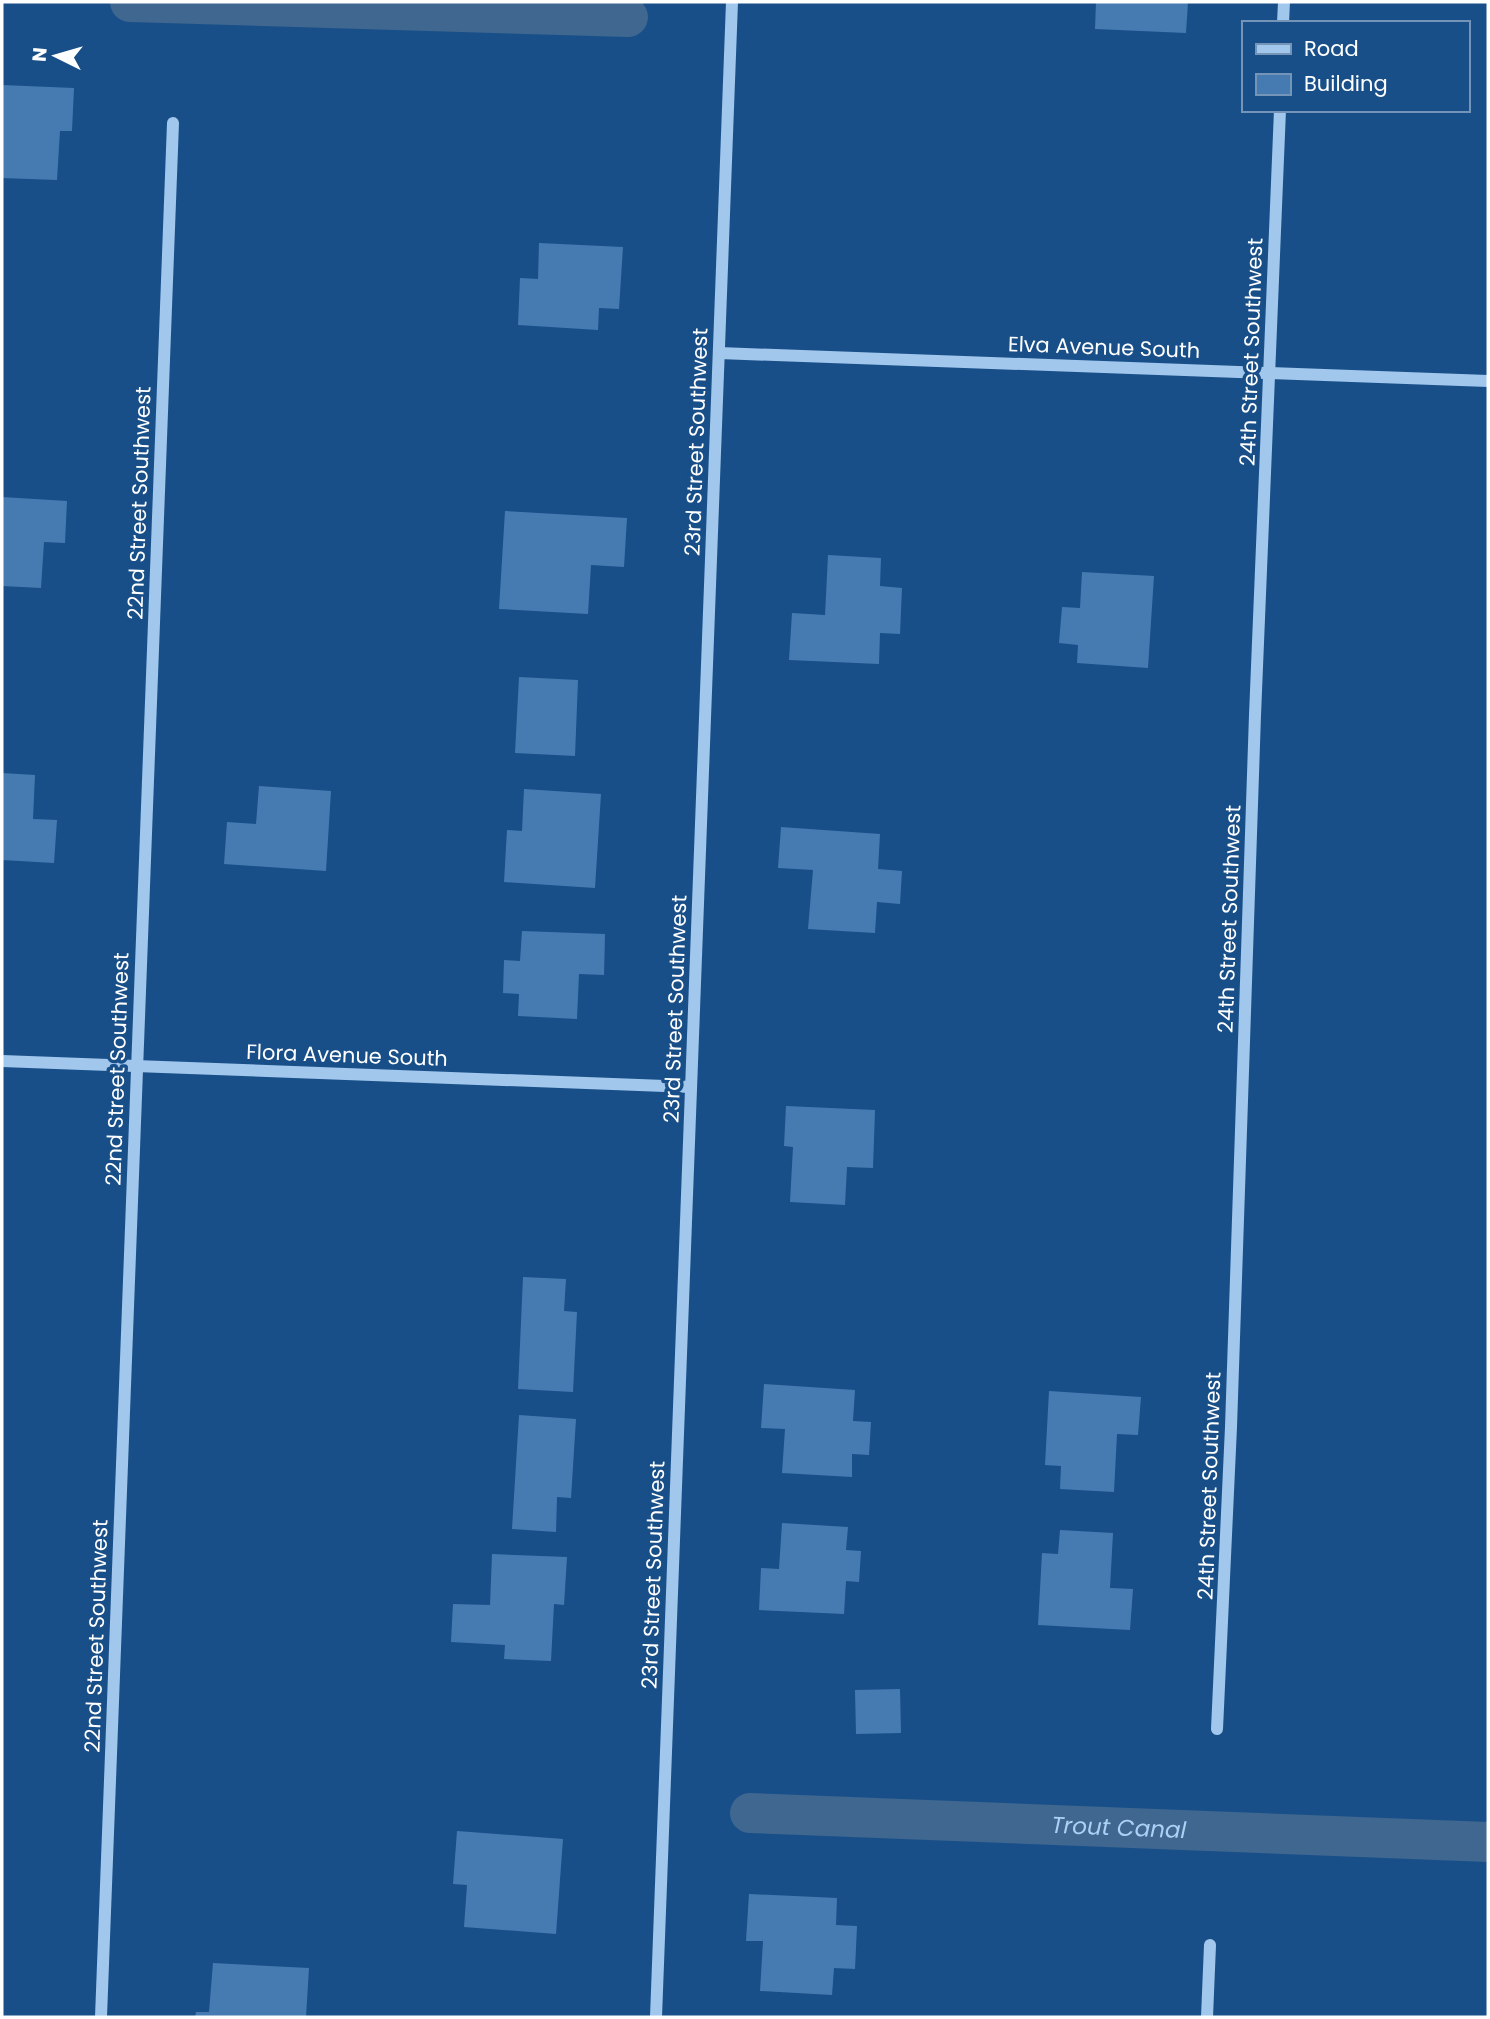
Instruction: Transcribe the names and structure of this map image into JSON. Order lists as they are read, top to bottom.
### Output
{
  "streets": {
    "street": [
      "Elva Avenue South",
      "24th Street Southwest",
      "23rd Street Southwest",
      "22nd Street Southwest",
      "Flora Avenue South"
    ]
  },
  "crossings": [
    ["Elva Avenue South", "24th Street Southwest"],
    ["Elva Avenue South", "23rd Street Southwest"],
    ["23rd Street Southwest", "Flora Avenue South"],
    ["22nd Street Southwest", "Flora Avenue South"]
  ],
  "water": ["Trout Canal"],
  "legend": ["Road", "Building"],
  "north": "left"
}
